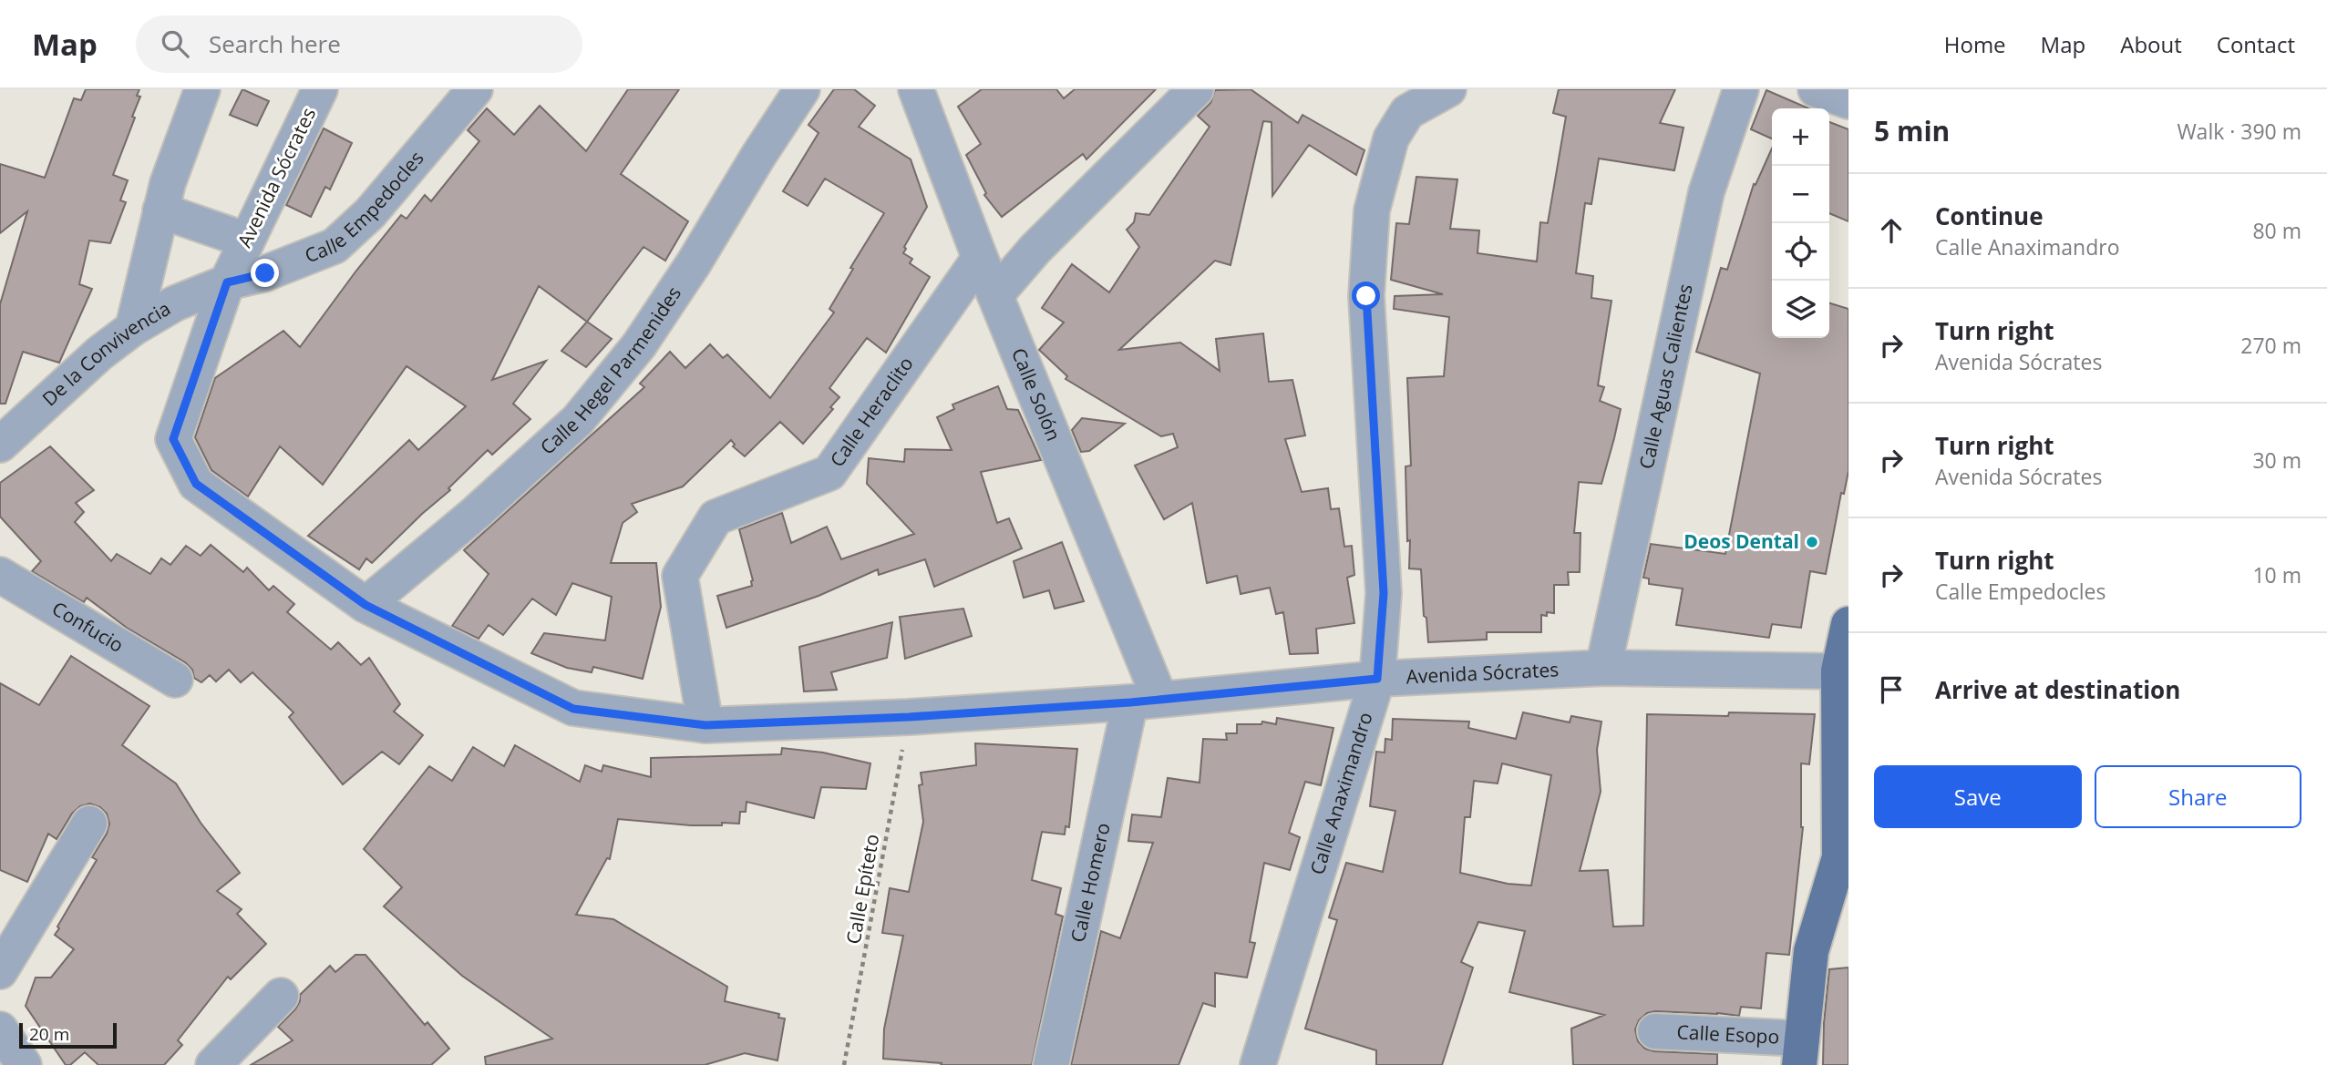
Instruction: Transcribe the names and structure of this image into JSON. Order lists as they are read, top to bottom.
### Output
{
  "streets": {
    "street": [
      "Avenida Sócrates",
      "Calle Empedocles",
      "De la Convivencia",
      "Calle Hegel Parmenides",
      "Calle Aguas Calientes",
      "Calle Solón",
      "Calle Heraclito",
      "Confucio",
      "Calle Anaximandro",
      "Calle Homero",
      "Calle Esopo"
    ],
    "path": ["Calle Epíteto"]
  },
  "crossings": [
    ["Avenida Sócrates", "Calle Empedocles"],
    ["Avenida Sócrates", "De la Convivencia"],
    ["Avenida Sócrates", "Calle Hegel Parmenides"],
    ["Avenida Sócrates", "Calle Aguas Calientes"],
    ["Avenida Sócrates", "Calle Solón"],
    ["Avenida Sócrates", "Calle Heraclito"],
    ["Avenida Sócrates", "Calle Anaximandro"],
    ["Avenida Sócrates", "Calle Homero"],
    ["Avenida Sócrates", "Calle Epíteto"],
    ["Calle Empedocles", "De la Convivencia"],
    ["Calle Solón", "Calle Heraclito"],
    ["Calle Solón", "Calle Homero"]
  ],
  "places": ["Deos Dental"],
  "scale_bar": "20 m",
  "page": {
    "header": "Map",
    "search": "Search here",
    "nav": [
      "Home",
      "Map",
      "About",
      "Contact"
    ],
    "heading": ["5 min", "Walk · 390 m"],
    "map_buttons": ["+", "−"],
    "list": [
      ["Continue", "Calle Anaximandro", "80 m"],
      ["Turn right", "Avenida Sócrates", "270 m"],
      ["Turn right", "Avenida Sócrates", "30 m"],
      ["Turn right", "Calle Empedocles", "10 m"],
      "Arrive at destination"
    ],
    "buttons": ["Save", "Share"],
    "scale": "20 m"
  }
}
